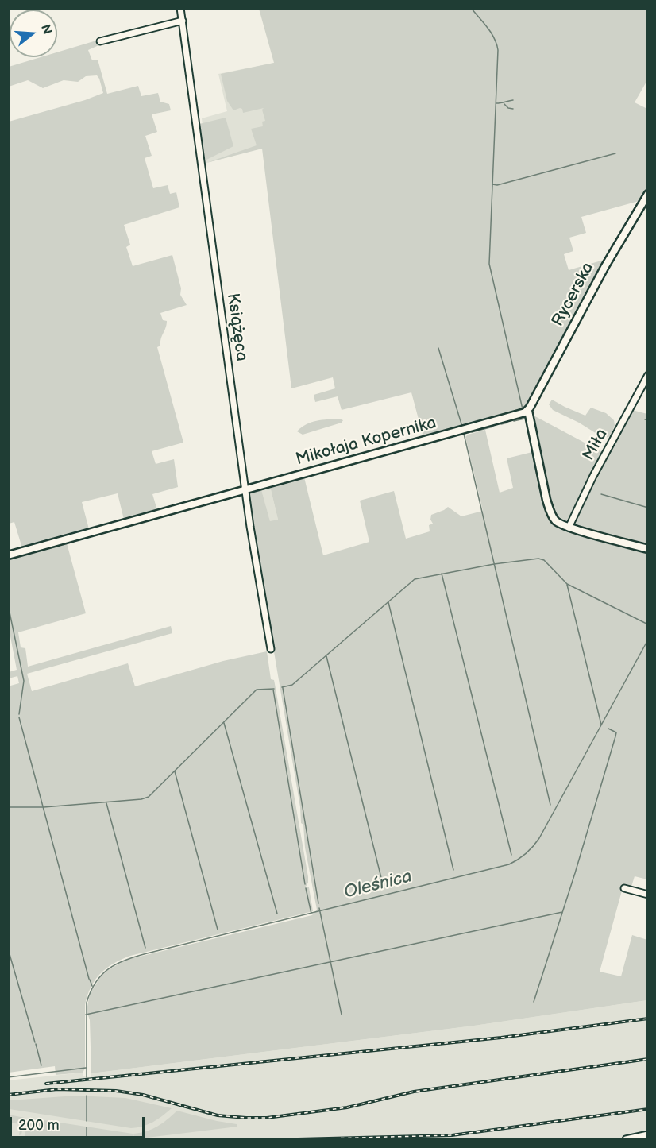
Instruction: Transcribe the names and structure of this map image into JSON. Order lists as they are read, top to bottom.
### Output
{
  "streets": {
    "street": [
      "Rycerska",
      "Książęca",
      "Mikołaja Kopernika",
      "Miła"
    ]
  },
  "crossings": [
    ["Rycerska", "Mikołaja Kopernika"],
    ["Książęca", "Mikołaja Kopernika"]
  ],
  "water": ["Oleśnica"],
  "scale_bar": "200 m",
  "north": "right"
}
